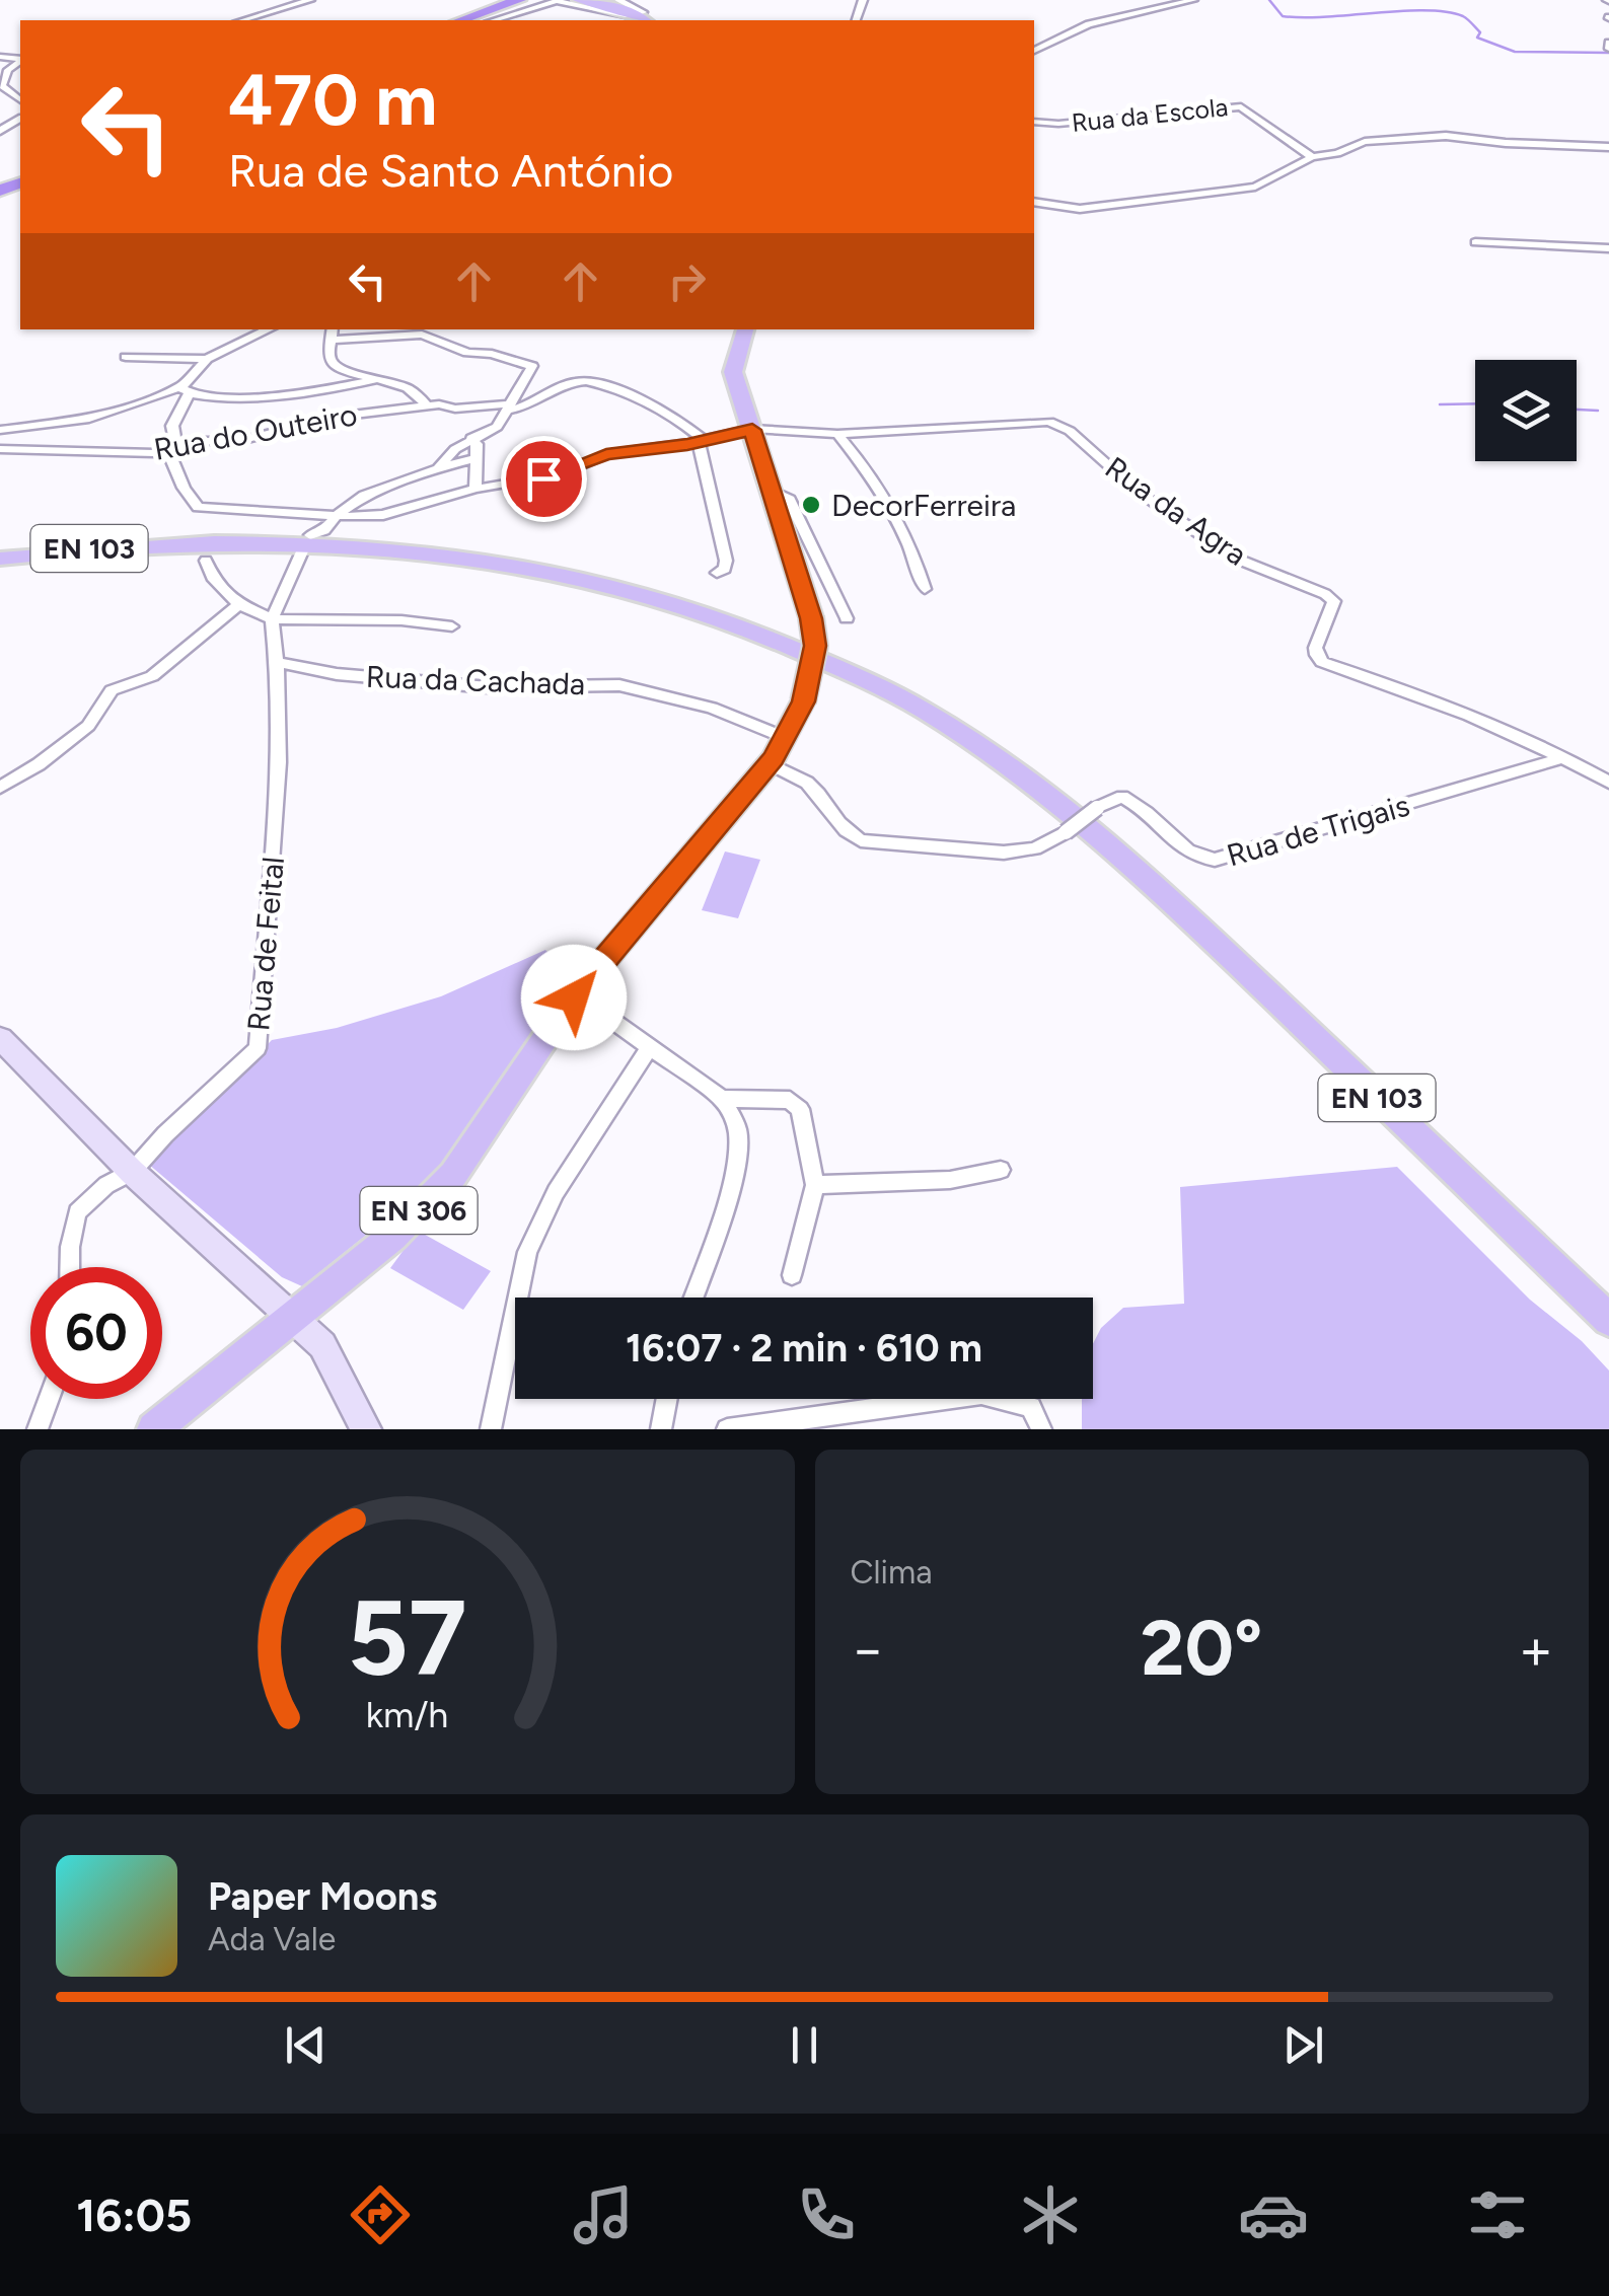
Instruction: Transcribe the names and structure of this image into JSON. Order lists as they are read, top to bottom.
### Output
{
  "streets": {
    "main road": ["EN 103", "EN 306"],
    "street": [
      "Rua da Escola",
      "Rua do Outeiro",
      "Rua da Agra",
      "Rua da Cachada",
      "Rua de Trigais",
      "Rua de Feital"
    ]
  },
  "crossings": [
    ["Rua do Outeiro", "Rua da Agra"],
    ["Rua da Agra", "Rua de Trigais"],
    ["Rua da Agra", "EN 306"],
    ["Rua da Cachada", "Rua de Feital"],
    ["Rua da Cachada", "EN 306"],
    ["Rua de Trigais", "EN 306"]
  ],
  "places": ["DecorFerreira"],
  "page": {
    "turn": ["470 m", "Rua de Santo António"],
    "limit": "60",
    "trip": "16:07 · 2 min · 610 m",
    "tile": "Clima",
    "heat": ["−", "20°", "+"],
    "song": ["Paper Moons", "Ada Vale"],
    "tabs": "16:05",
    "gauge": ["57", "km/h"]
  }
}
